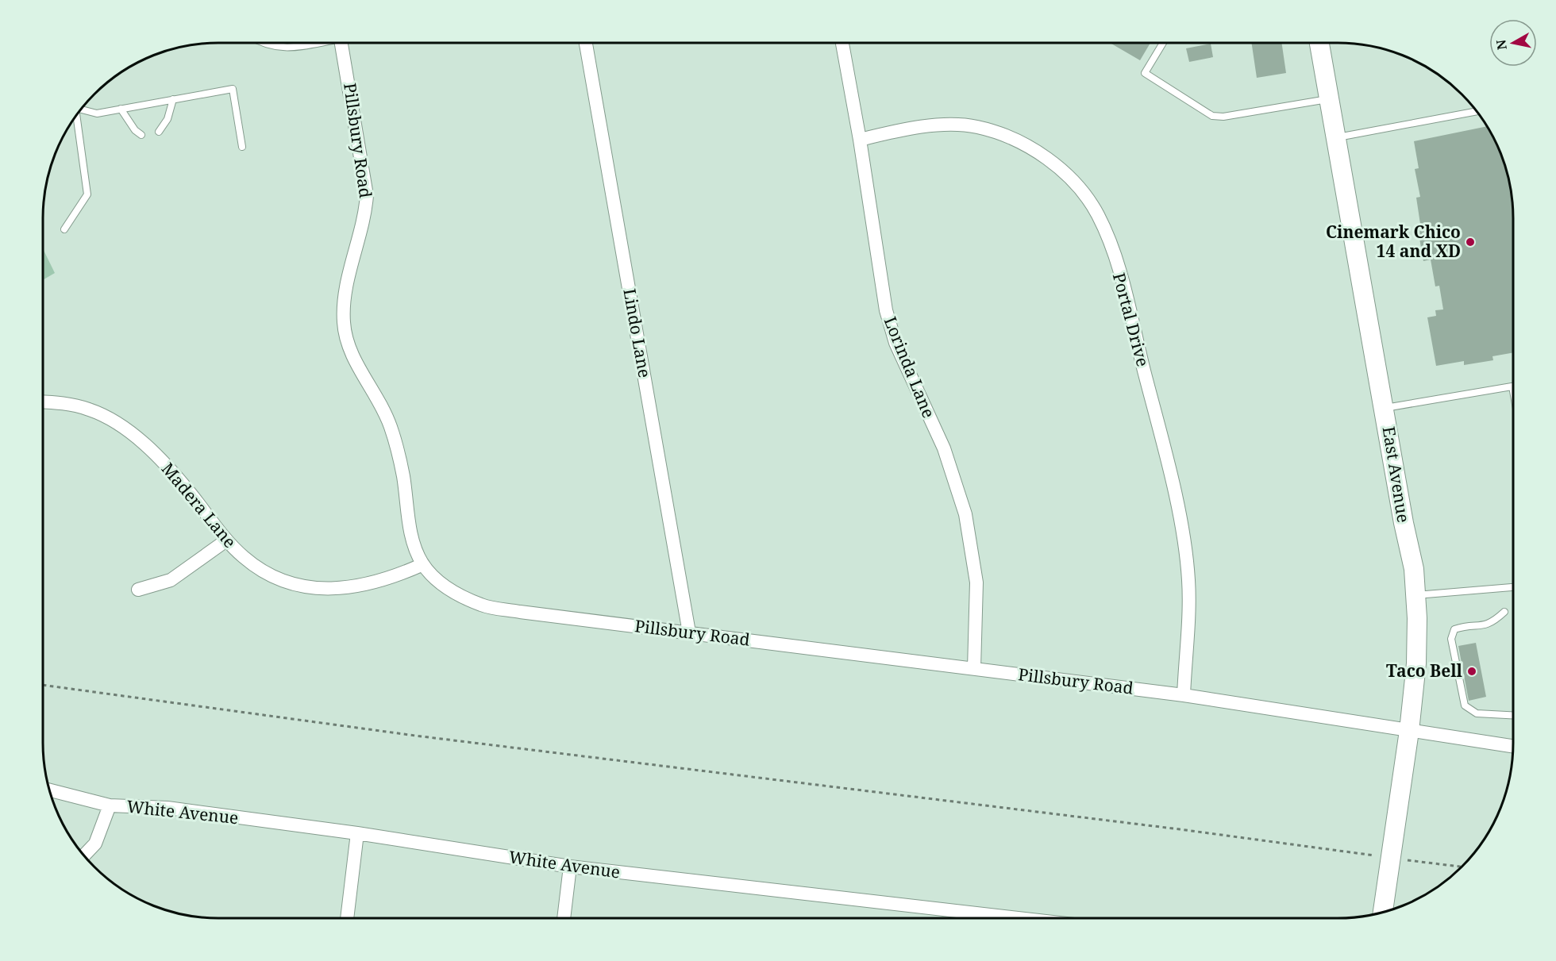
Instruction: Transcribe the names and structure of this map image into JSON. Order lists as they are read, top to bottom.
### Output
{
  "streets": {
    "main road": ["East Avenue"],
    "street": [
      "Pillsbury Road",
      "Portal Drive",
      "Lindo Lane",
      "Lorinda Lane",
      "Madera Lane",
      "White Avenue"
    ]
  },
  "crossings": [
    ["Pillsbury Road", "Portal Drive"],
    ["Pillsbury Road", "Lindo Lane"],
    ["Pillsbury Road", "Lorinda Lane"],
    ["Pillsbury Road", "East Avenue"],
    ["Pillsbury Road", "Madera Lane"],
    ["Portal Drive", "Lorinda Lane"]
  ],
  "places": ["Cinemark Chico 14 and XD", "Taco Bell"],
  "north": "left"
}
